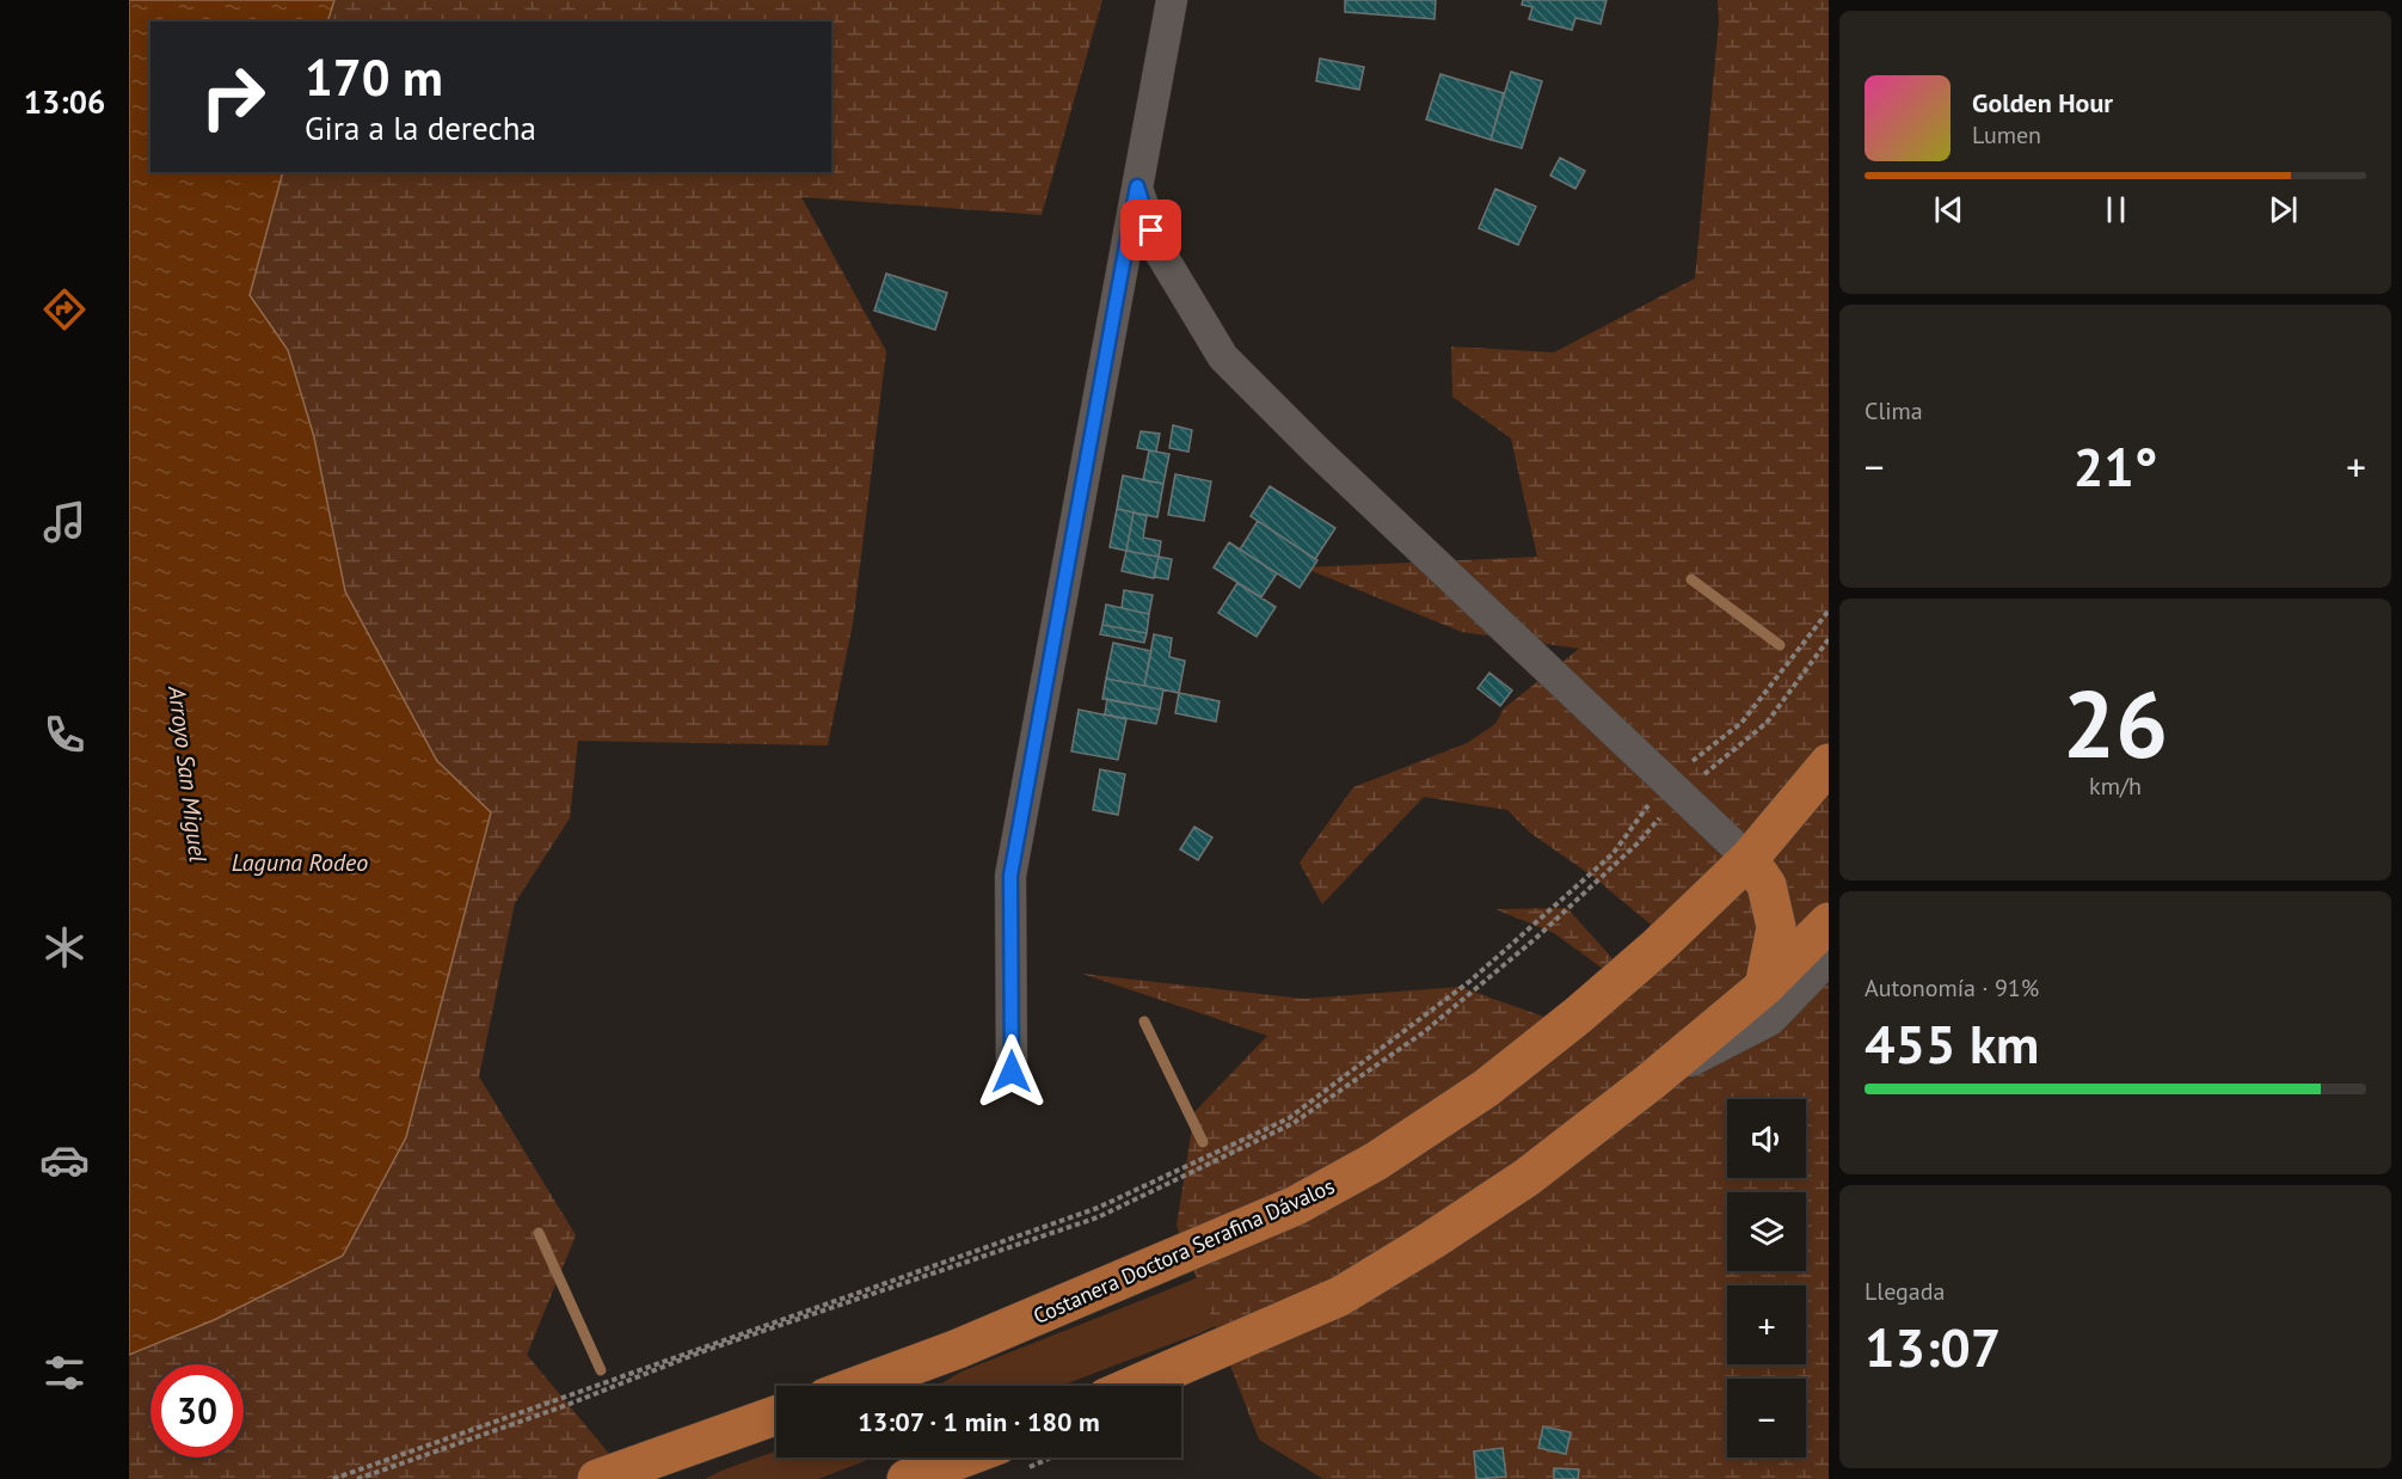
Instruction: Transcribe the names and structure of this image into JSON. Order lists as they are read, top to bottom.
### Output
{
  "streets": {
    "highway": ["Costanera Doctora Serafina Dávalos"]
  },
  "water": ["Arroyo San Miguel", "Laguna Rodeo"],
  "page": {
    "tabs": "13:06",
    "turn": ["170 m", "Gira a la derecha"],
    "song": ["Golden Hour", "Lumen"],
    "tile": [
      "Clima",
      ["26", "km/h"],
      ["Autonomía · 91%", "455 km"],
      ["Llegada", "13:07"]
    ],
    "heat": ["−", "21°", "+"],
    "map_buttons": ["+", "−"],
    "limit": "30",
    "trip": "13:07 · 1 min · 180 m"
  }
}
